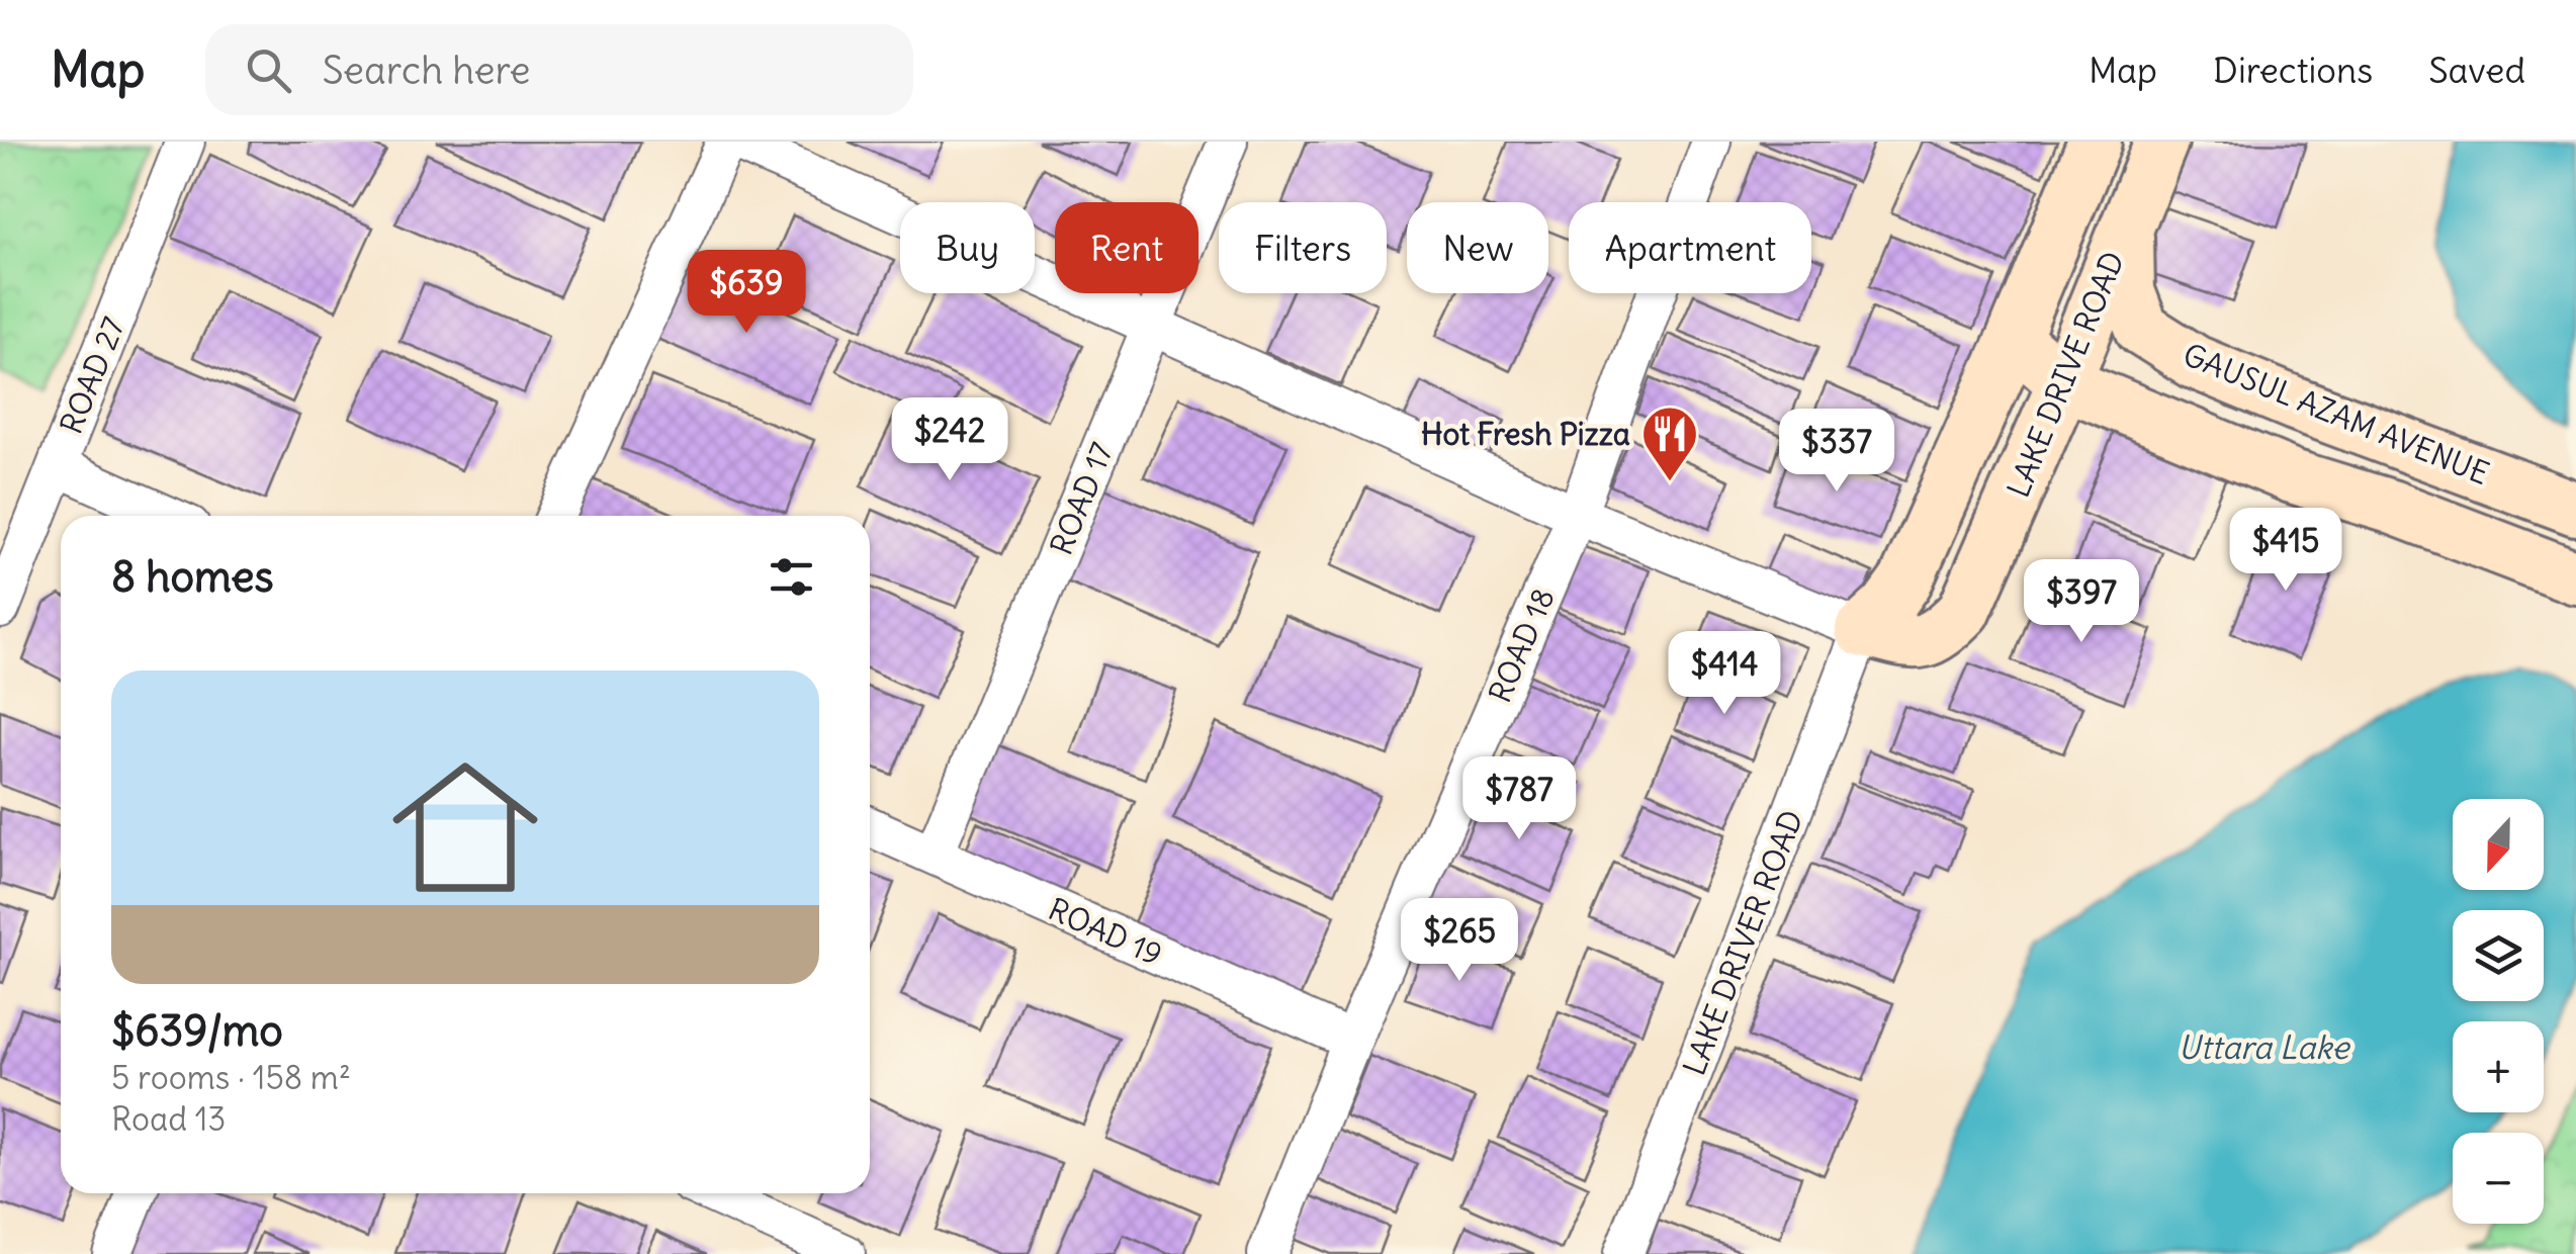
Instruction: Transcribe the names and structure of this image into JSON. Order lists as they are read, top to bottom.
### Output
{
  "streets": {
    "street": [
      "LAKE DRIVE ROAD",
      "ROAD 27",
      "GAUSUL AZAM AVENUE",
      "ROAD 17",
      "ROAD 18",
      "ROAD 19",
      "LAKE DRIVER ROAD"
    ]
  },
  "crossings": [
    ["LAKE DRIVE ROAD", "GAUSUL AZAM AVENUE"],
    ["LAKE DRIVE ROAD", "LAKE DRIVER ROAD"],
    ["ROAD 17", "ROAD 19"],
    ["ROAD 18", "ROAD 19"]
  ],
  "water": ["Uttara Lake"],
  "places": {
    "restaurant": ["Hot Fresh Pizza"]
  },
  "north": "bottom",
  "page": {
    "header": "Map",
    "search": "Search here",
    "nav": ["Map", "Directions", "Saved"],
    "chip": [
      "Buy",
      "Rent",
      "Filters",
      "New",
      "Apartment"
    ],
    "price": [
      "$639",
      "$242",
      "$337",
      "$415",
      "$397",
      "$414",
      "$787",
      "$265"
    ],
    "heading": "8 homes",
    "list": [
      {
        "name": "$639/mo",
        "note": "5 rooms · 158 m² · Road 13"
      }
    ],
    "map_buttons": ["+", "−"]
  }
}
